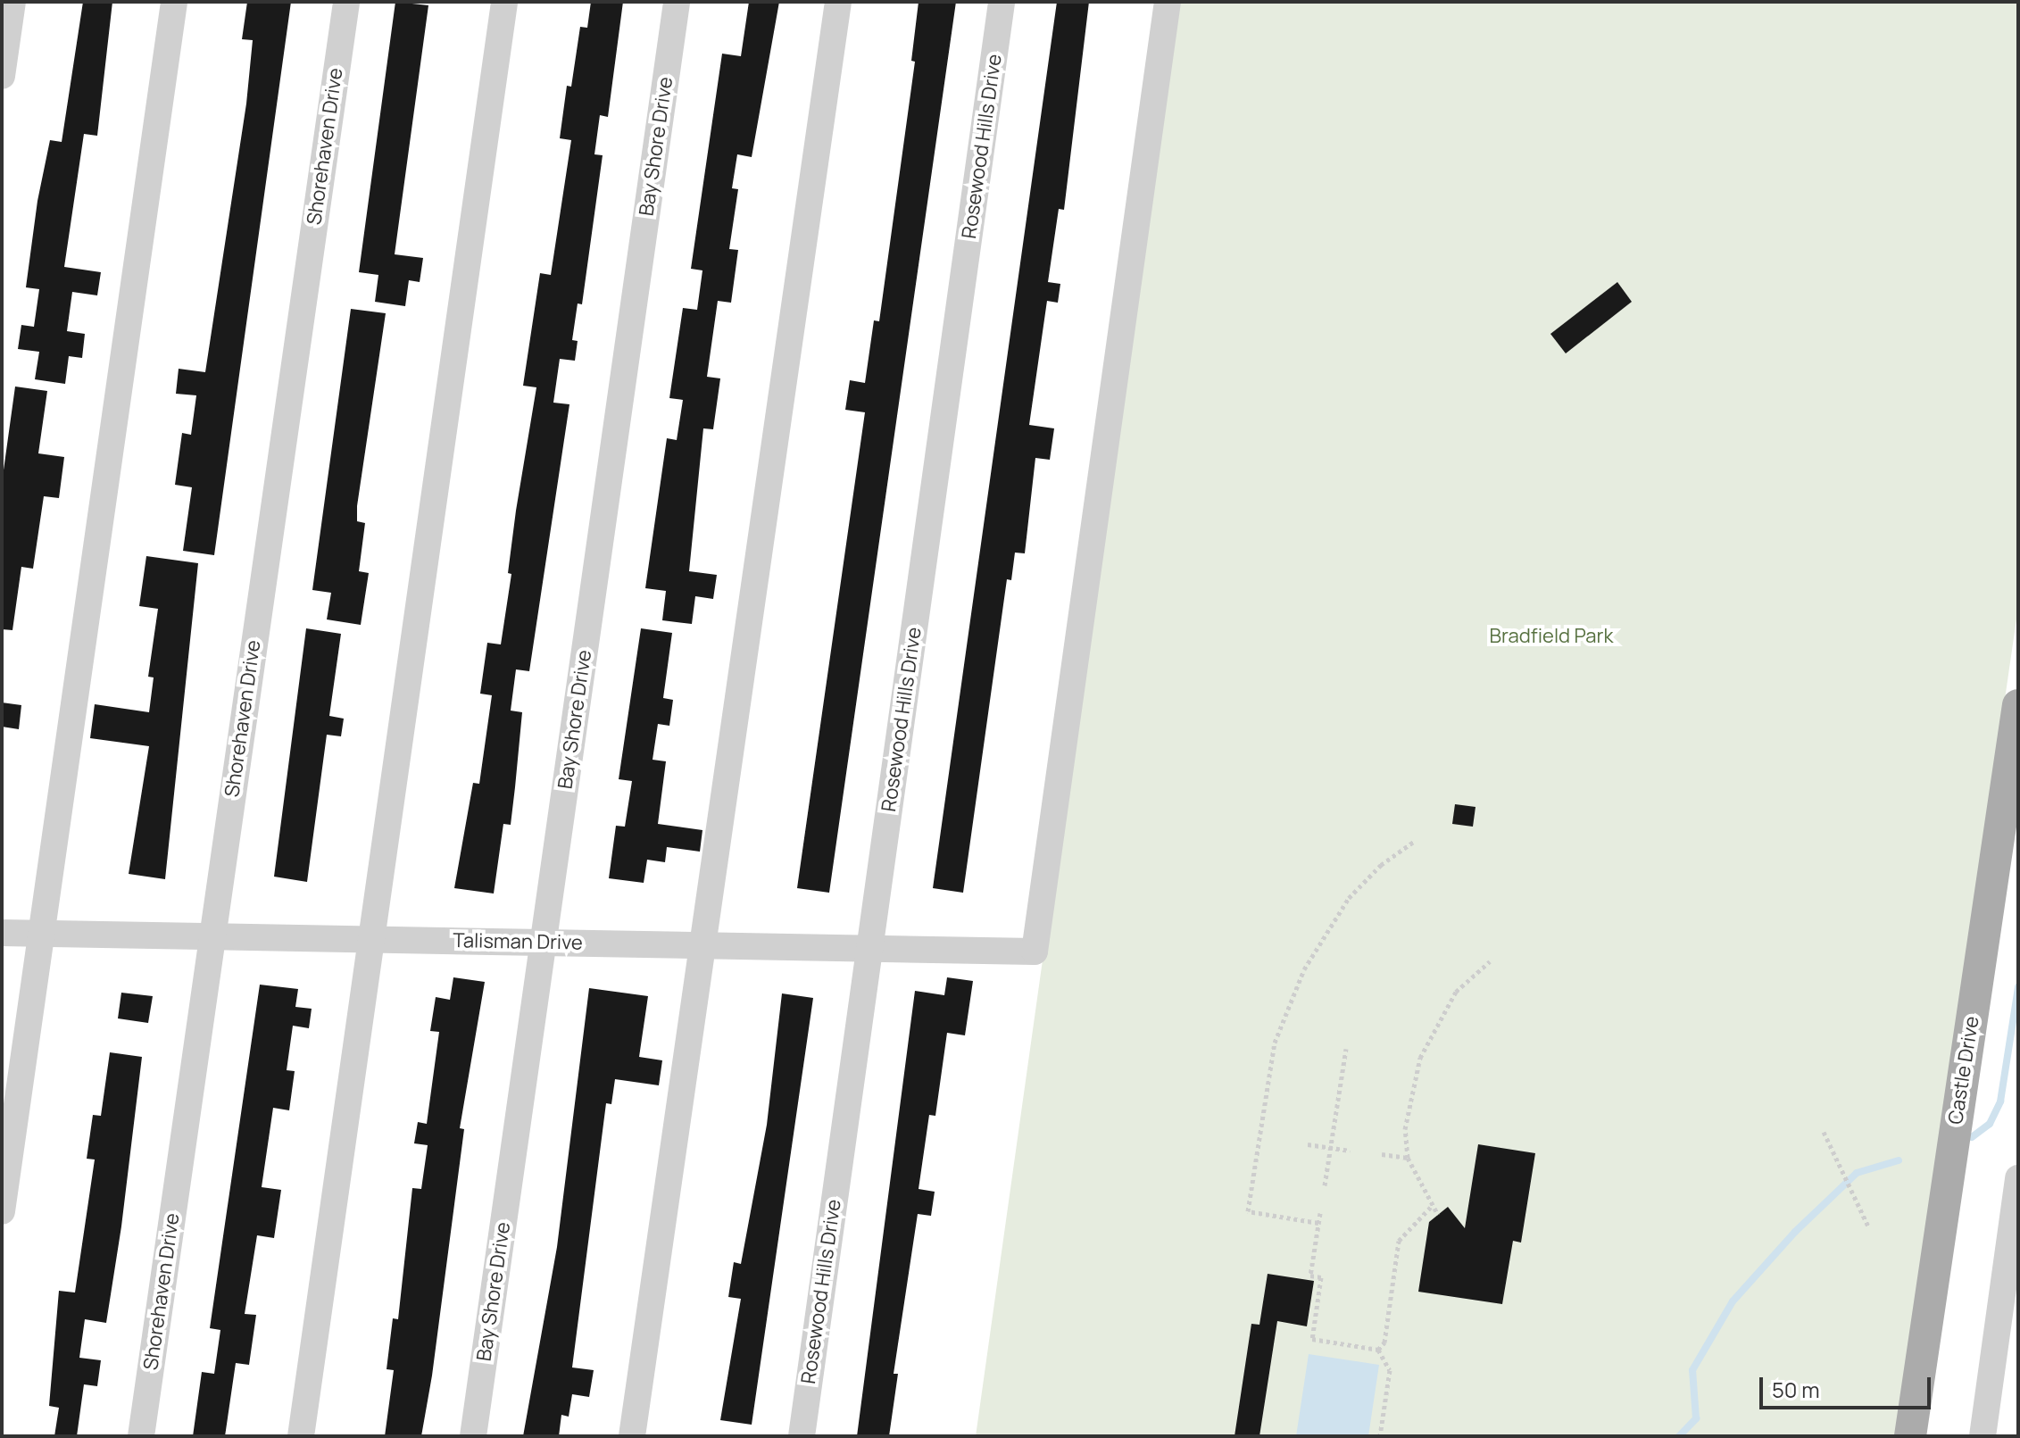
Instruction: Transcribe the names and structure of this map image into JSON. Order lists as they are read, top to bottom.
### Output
{
  "streets": {
    "main road": ["Castle Drive"],
    "street": [
      "Shorehaven Drive",
      "Bay Shore Drive",
      "Rosewood Hills Drive",
      "Talisman Drive"
    ]
  },
  "crossings": [
    ["Shorehaven Drive", "Talisman Drive"],
    ["Bay Shore Drive", "Talisman Drive"],
    ["Rosewood Hills Drive", "Talisman Drive"]
  ],
  "parks": ["Bradfield Park"],
  "scale_bar": "50 m"
}
